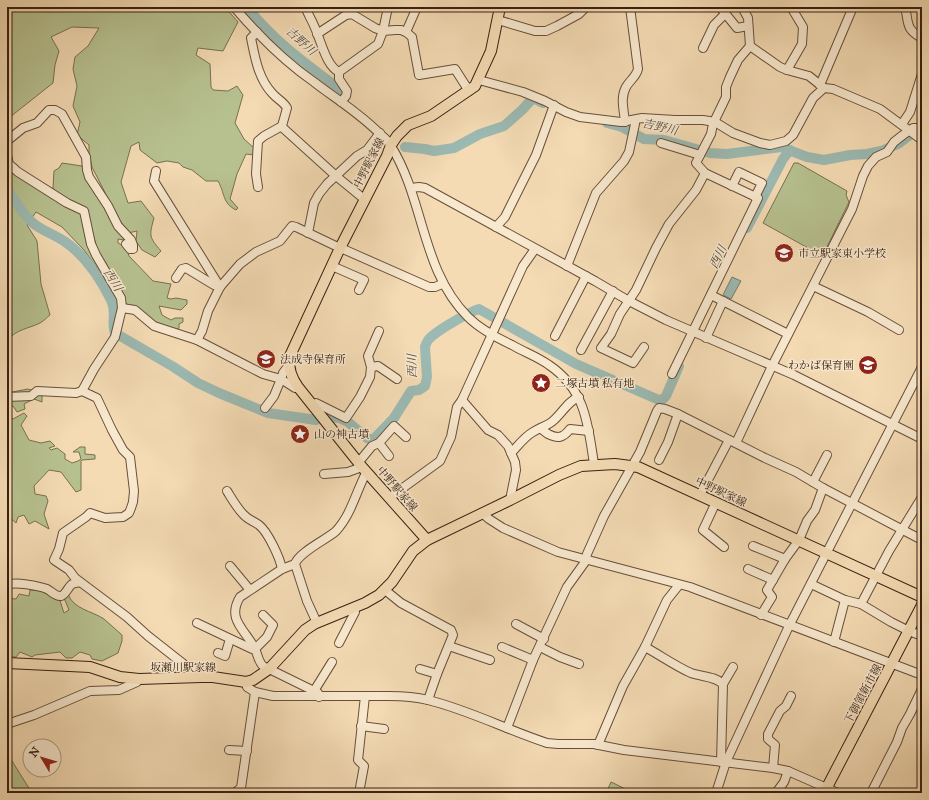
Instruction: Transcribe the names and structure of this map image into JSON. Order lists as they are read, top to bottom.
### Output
{
  "streets": {
    "main road": ["中野駅家線", "坂瀬川駅家線", "下御領新市線"]
  },
  "water": ["吉野川", "西川"],
  "places": {
    "school or university": ["市立駅家東小学校", "法成寺保育所", "わかば保育園"],
    "place": ["二塚古墳 私有地", "山の神古墳"]
  },
  "north": "top left"
}
